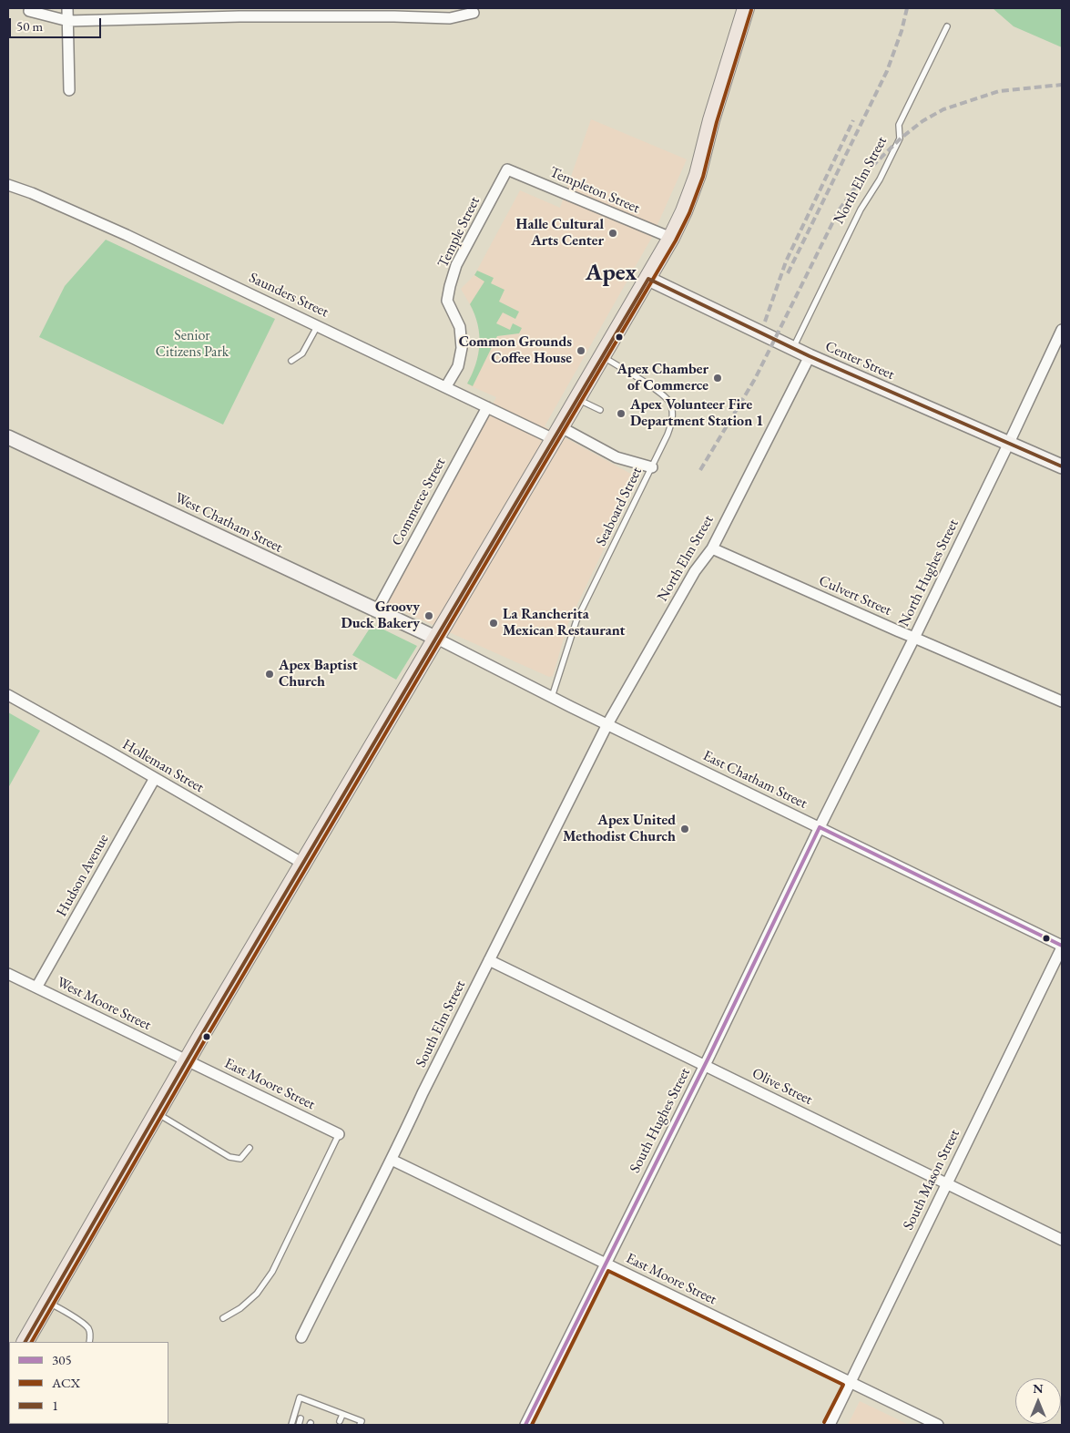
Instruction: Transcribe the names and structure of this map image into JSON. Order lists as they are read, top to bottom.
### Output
{
  "streets": {
    "street": [
      "North Elm Street",
      "Templeton Street",
      "Temple Street",
      "Saunders Street",
      "Center Street",
      "Commerce Street",
      "West Chatham Street",
      "North Hughes Street",
      "Culvert Street",
      "Holleman Street",
      "East Chatham Street",
      "Hudson Avenue",
      "West Moore Street",
      "South Elm Street",
      "East Moore Street",
      "Olive Street",
      "South Hughes Street",
      "South Mason Street"
    ],
    "lane": ["Seaboard Street"]
  },
  "crossings": [
    ["North Elm Street", "Center Street"],
    ["North Elm Street", "Culvert Street"],
    ["North Elm Street", "East Chatham Street"],
    ["North Elm Street", "South Elm Street"],
    ["Templeton Street", "Temple Street"],
    ["Temple Street", "Saunders Street"],
    ["Saunders Street", "Commerce Street"],
    ["Saunders Street", "Seaboard Street"],
    ["Center Street", "North Hughes Street"],
    ["Commerce Street", "West Chatham Street"],
    ["Seaboard Street", "East Chatham Street"],
    ["West Chatham Street", "East Chatham Street"],
    ["North Hughes Street", "Culvert Street"],
    ["North Hughes Street", "East Chatham Street"],
    ["North Hughes Street", "South Hughes Street"],
    ["Holleman Street", "Hudson Avenue"],
    ["East Chatham Street", "South Elm Street"],
    ["East Chatham Street", "South Hughes Street"],
    ["East Chatham Street", "South Mason Street"],
    ["Hudson Avenue", "West Moore Street"],
    ["West Moore Street", "East Moore Street"],
    ["South Elm Street", "East Moore Street"],
    ["South Elm Street", "Olive Street"],
    ["East Moore Street", "South Hughes Street"],
    ["East Moore Street", "South Mason Street"],
    ["Olive Street", "South Hughes Street"],
    ["Olive Street", "South Mason Street"]
  ],
  "districts": ["Apex"],
  "parks": ["Senior Citizens Park"],
  "places": [
    "Halle Cultural Arts Center",
    "Common Grounds Coffee House",
    "Apex Chamber of Commerce",
    "Apex Volunteer Fire Department Station 1",
    "Groovy Duck Bakery",
    "La Rancherita Mexican Restaurant",
    "Apex Baptist Church",
    "Apex United Methodist Church"
  ],
  "lines": ["transit line ACX", "transit line 1", "transit line 305"],
  "legend": ["305", "ACX", "1"],
  "scale_bar": "50 m",
  "north": "top"
}
